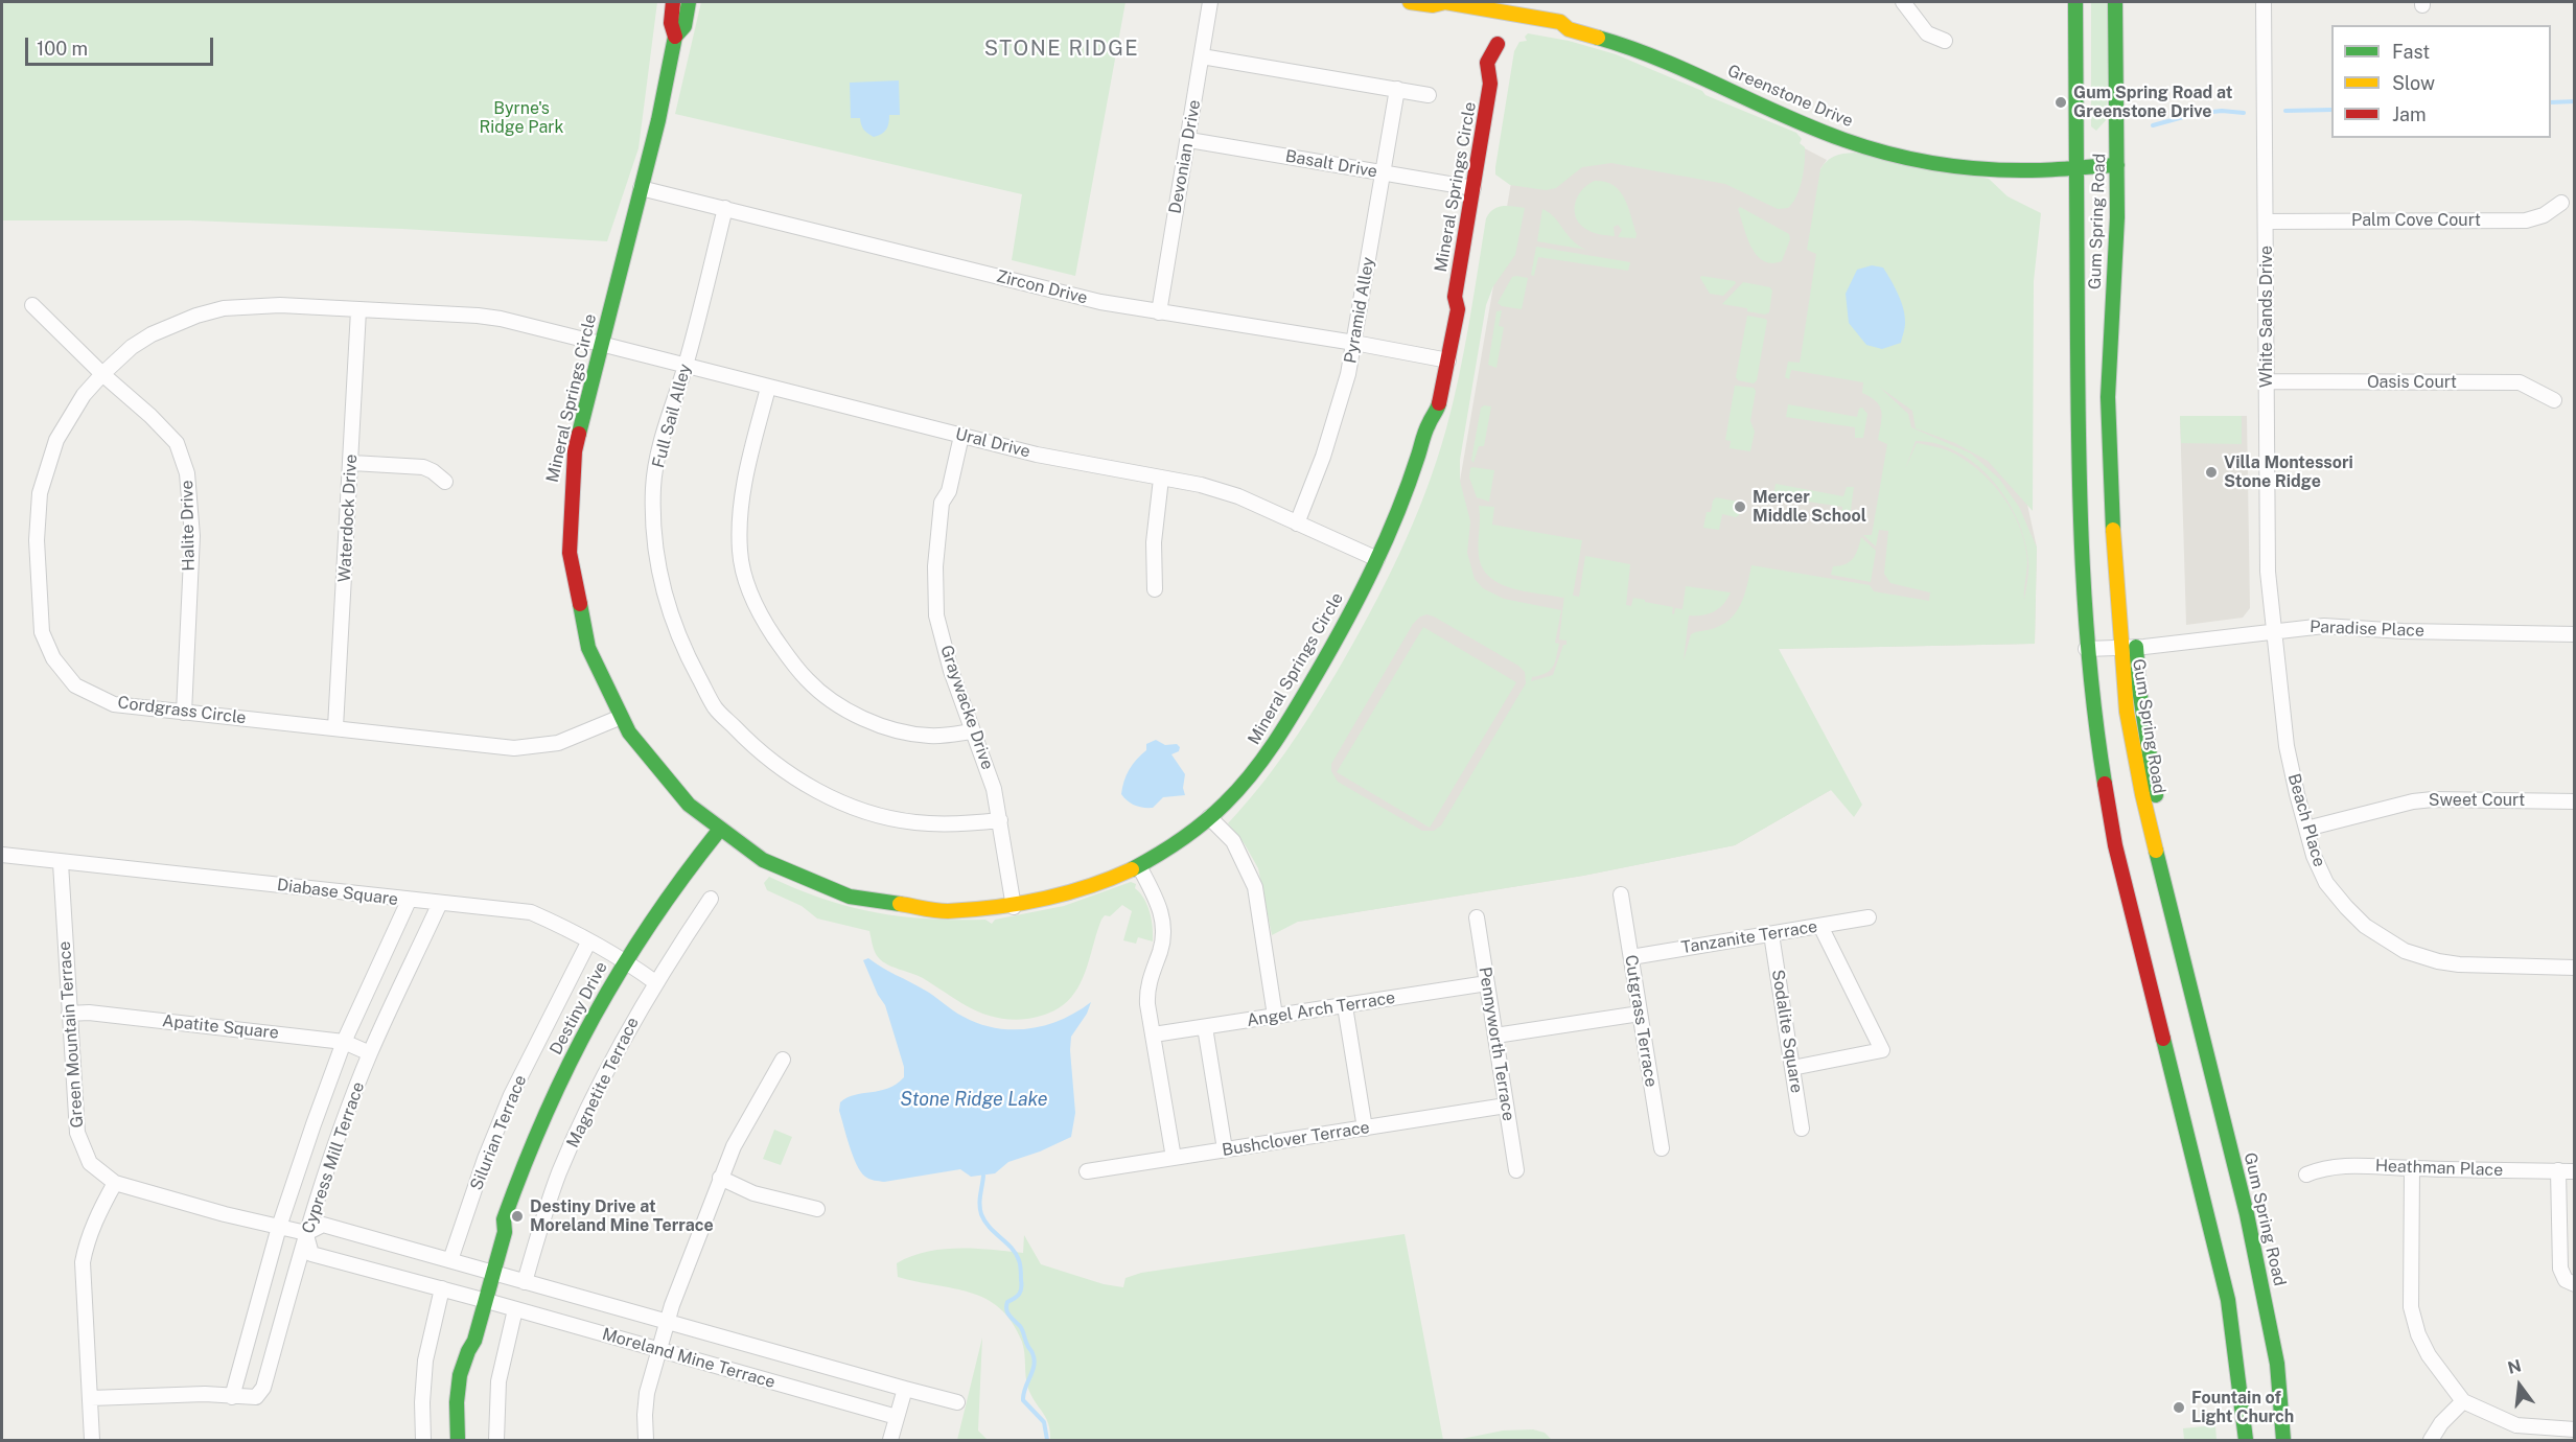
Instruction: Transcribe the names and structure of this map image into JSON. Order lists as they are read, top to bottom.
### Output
{
  "streets": {
    "street": [
      "Greenstone Drive",
      "Devonian Drive",
      "Basalt Drive",
      "Mineral Springs Circle",
      "Palm Cove Court",
      "Gum Spring Road",
      "Zircon Drive",
      "Pyramid Alley",
      "White Sands Drive",
      "Oasis Court",
      "Full Sail Alley",
      "Ural Drive",
      "Waterdock Drive",
      "Halite Drive",
      "Paradise Place",
      "Graywacke Drive",
      "Cordgrass Circle",
      "Sweet Court",
      "Beach Place",
      "Diabase Square",
      "Tanzanite Terrace",
      "Destiny Drive",
      "Angel Arch Terrace",
      "Cutgrass Terrace",
      "Apatite Square",
      "Sodalite Square",
      "Green Mountain Terrace",
      "Pennyworth Terrace",
      "Magnetite Terrace",
      "Silurian Terrace",
      "Bushclover Terrace",
      "Cypress Mill Terrace",
      "Heathman Place",
      "Moreland Mine Terrace"
    ]
  },
  "crossings": [
    ["Greenstone Drive", "Mineral Springs Circle"],
    ["Greenstone Drive", "Gum Spring Road"],
    ["Devonian Drive", "Basalt Drive"],
    ["Devonian Drive", "Zircon Drive"],
    ["Basalt Drive", "Mineral Springs Circle"],
    ["Basalt Drive", "Pyramid Alley"],
    ["Mineral Springs Circle", "Zircon Drive"],
    ["Mineral Springs Circle", "Ural Drive"],
    ["Mineral Springs Circle", "Graywacke Drive"],
    ["Mineral Springs Circle", "Cordgrass Circle"],
    ["Mineral Springs Circle", "Destiny Drive"],
    ["Palm Cove Court", "White Sands Drive"],
    ["Gum Spring Road", "Paradise Place"],
    ["Zircon Drive", "Pyramid Alley"],
    ["Zircon Drive", "Full Sail Alley"],
    ["Pyramid Alley", "Ural Drive"],
    ["White Sands Drive", "Oasis Court"],
    ["White Sands Drive", "Paradise Place"],
    ["White Sands Drive", "Beach Place"],
    ["Full Sail Alley", "Ural Drive"],
    ["Full Sail Alley", "Graywacke Drive"],
    ["Ural Drive", "Graywacke Drive"],
    ["Ural Drive", "Cordgrass Circle"],
    ["Waterdock Drive", "Cordgrass Circle"],
    ["Halite Drive", "Cordgrass Circle"],
    ["Paradise Place", "Beach Place"],
    ["Sweet Court", "Beach Place"],
    ["Diabase Square", "Destiny Drive"],
    ["Diabase Square", "Green Mountain Terrace"],
    ["Diabase Square", "Magnetite Terrace"],
    ["Diabase Square", "Silurian Terrace"],
    ["Diabase Square", "Cypress Mill Terrace"],
    ["Tanzanite Terrace", "Cutgrass Terrace"],
    ["Tanzanite Terrace", "Sodalite Square"],
    ["Destiny Drive", "Green Mountain Terrace"],
    ["Destiny Drive", "Moreland Mine Terrace"],
    ["Angel Arch Terrace", "Pennyworth Terrace"],
    ["Apatite Square", "Green Mountain Terrace"],
    ["Apatite Square", "Cypress Mill Terrace"],
    ["Green Mountain Terrace", "Silurian Terrace"],
    ["Green Mountain Terrace", "Cypress Mill Terrace"],
    ["Green Mountain Terrace", "Moreland Mine Terrace"],
    ["Pennyworth Terrace", "Bushclover Terrace"],
    ["Magnetite Terrace", "Moreland Mine Terrace"]
  ],
  "districts": ["STONE RIDGE"],
  "water": ["Stone Ridge Lake"],
  "parks": ["Byrne's Ridge Park"],
  "places": [
    "Gum Spring Road at Greenstone Drive",
    "Villa Montessori Stone Ridge",
    "Mercer Middle School",
    "Destiny Drive at Moreland Mine Terrace",
    "Fountain of Light Church"
  ],
  "legend": ["Fast", "Slow", "Jam"],
  "scale_bar": "100 m",
  "north": "top"
}
